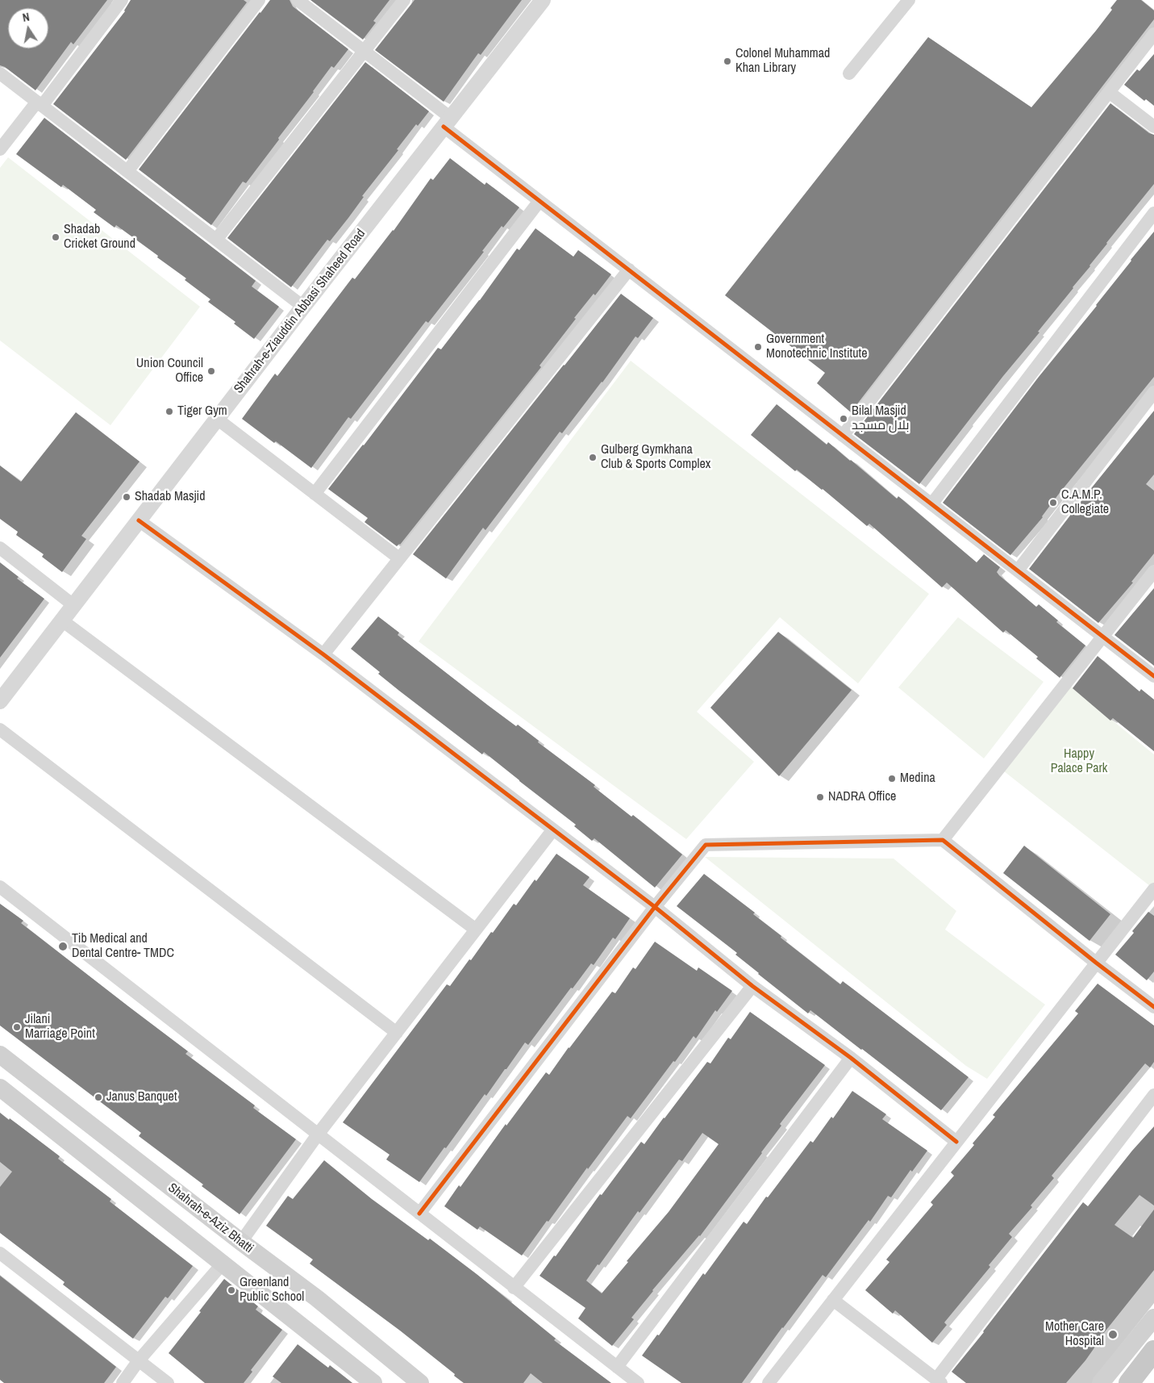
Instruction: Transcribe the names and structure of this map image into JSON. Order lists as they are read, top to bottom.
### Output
{
  "streets": {
    "main road": ["Shahrah-e-Aziz Bhatti"],
    "street": ["Shahrah-e-Ziauddin Abbasi Shaheed Road"]
  },
  "parks": ["Happy Palace Park"],
  "places": [
    "Colonel Muhammad Khan Library",
    "Shadab Cricket Ground",
    "Government Monotechnic Institute",
    "Union Council Office",
    "Tiger Gym",
    "Bilal Masjid بلال مسجد",
    "Gulberg Gymkhana Club & Sports Complex",
    "Shadab Masjid",
    "C.A.M.P. Collegiate",
    "Medina",
    "NADRA Office",
    "Tib Medical and Dental Centre- TMDC",
    "Jilani Marriage Point",
    "Janus Banquet",
    "Greenland Public School",
    "Mother Care Hospital"
  ],
  "north": "top"
}
